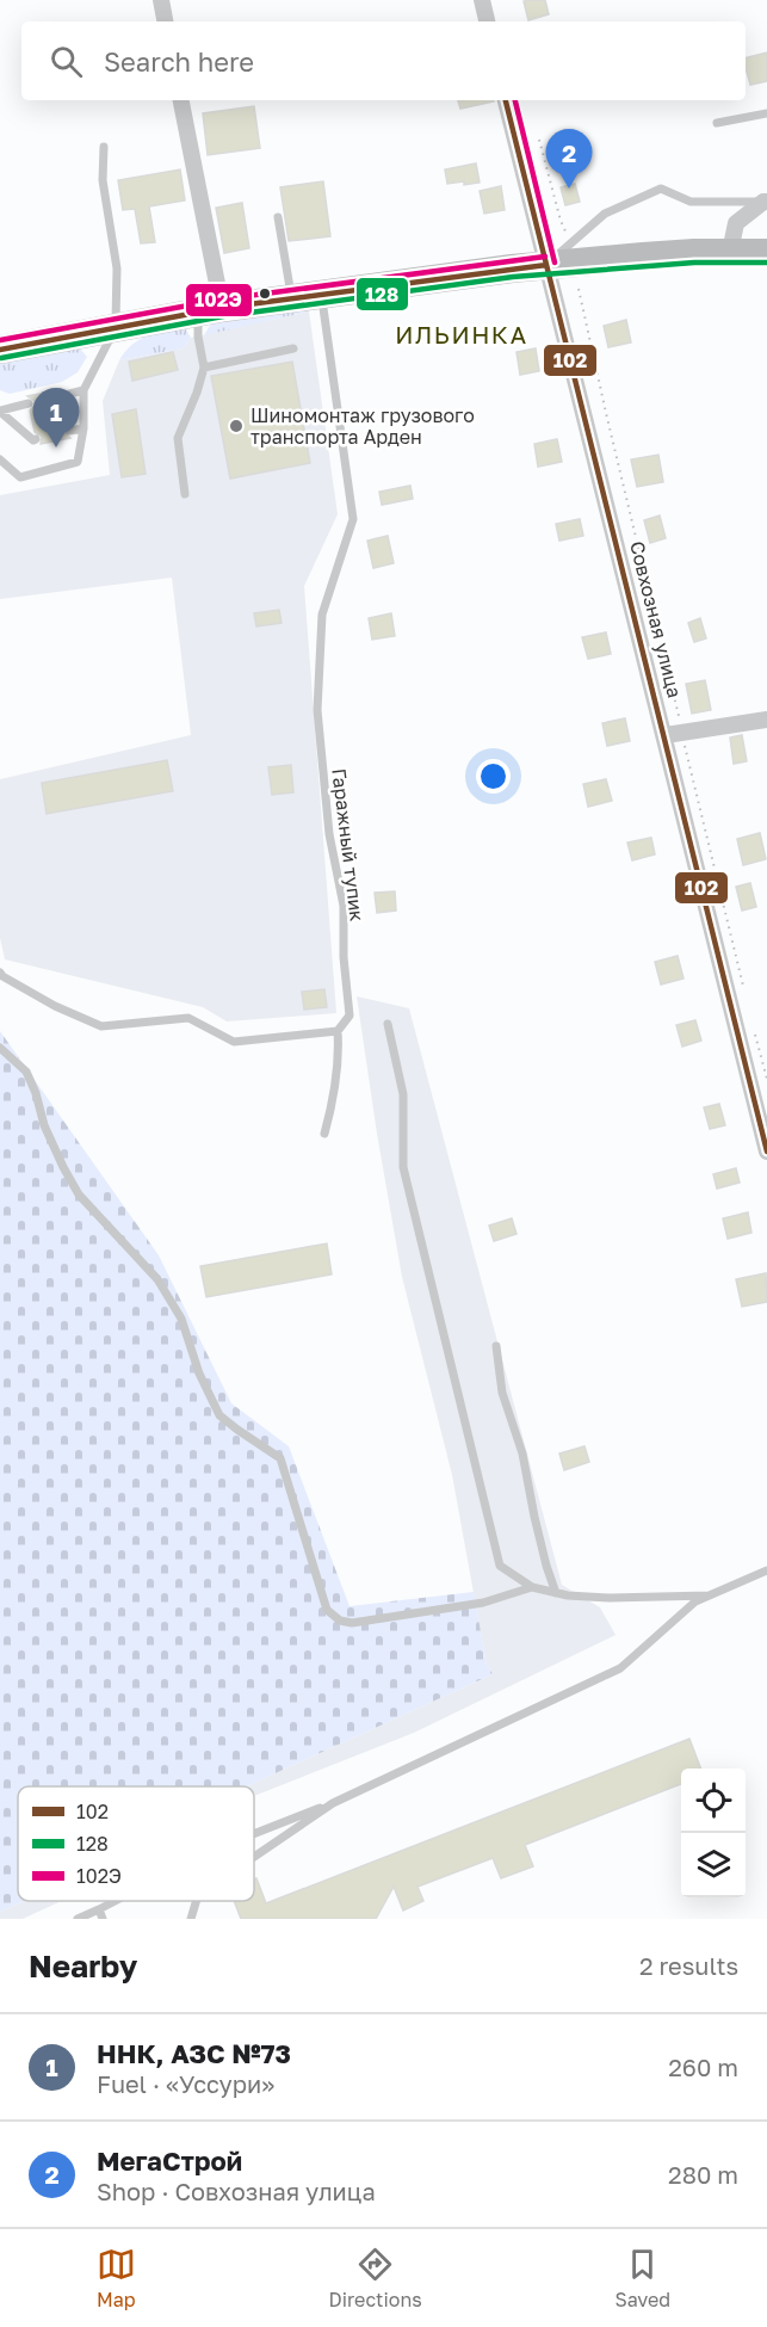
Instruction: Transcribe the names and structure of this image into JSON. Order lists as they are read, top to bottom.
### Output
{
  "streets": {
    "street": ["Совхозная улица"],
    "lane": ["Гаражный тупик"]
  },
  "districts": ["ИЛЬИНКА"],
  "places": ["Шиномонтаж грузового транспорта Арден"],
  "lines": ["transit line 102", "transit line 102Э", "transit line 128"],
  "legend": ["102", "128", "102Э"],
  "page": {
    "search": "Search here",
    "pins": ["2", "1"],
    "heading": ["Nearby", "2 results"],
    "list": [
      {
        "mark": "1",
        "name": "ННК, АЗС №73",
        "note": "Fuel · «Уссури»",
        "value": "260 m"
      },
      {
        "mark": "2",
        "name": "МегаСтрой",
        "note": "Shop · Совхозная улица",
        "value": "280 m"
      }
    ],
    "nav": ["Map", "Directions", "Saved"]
  }
}
